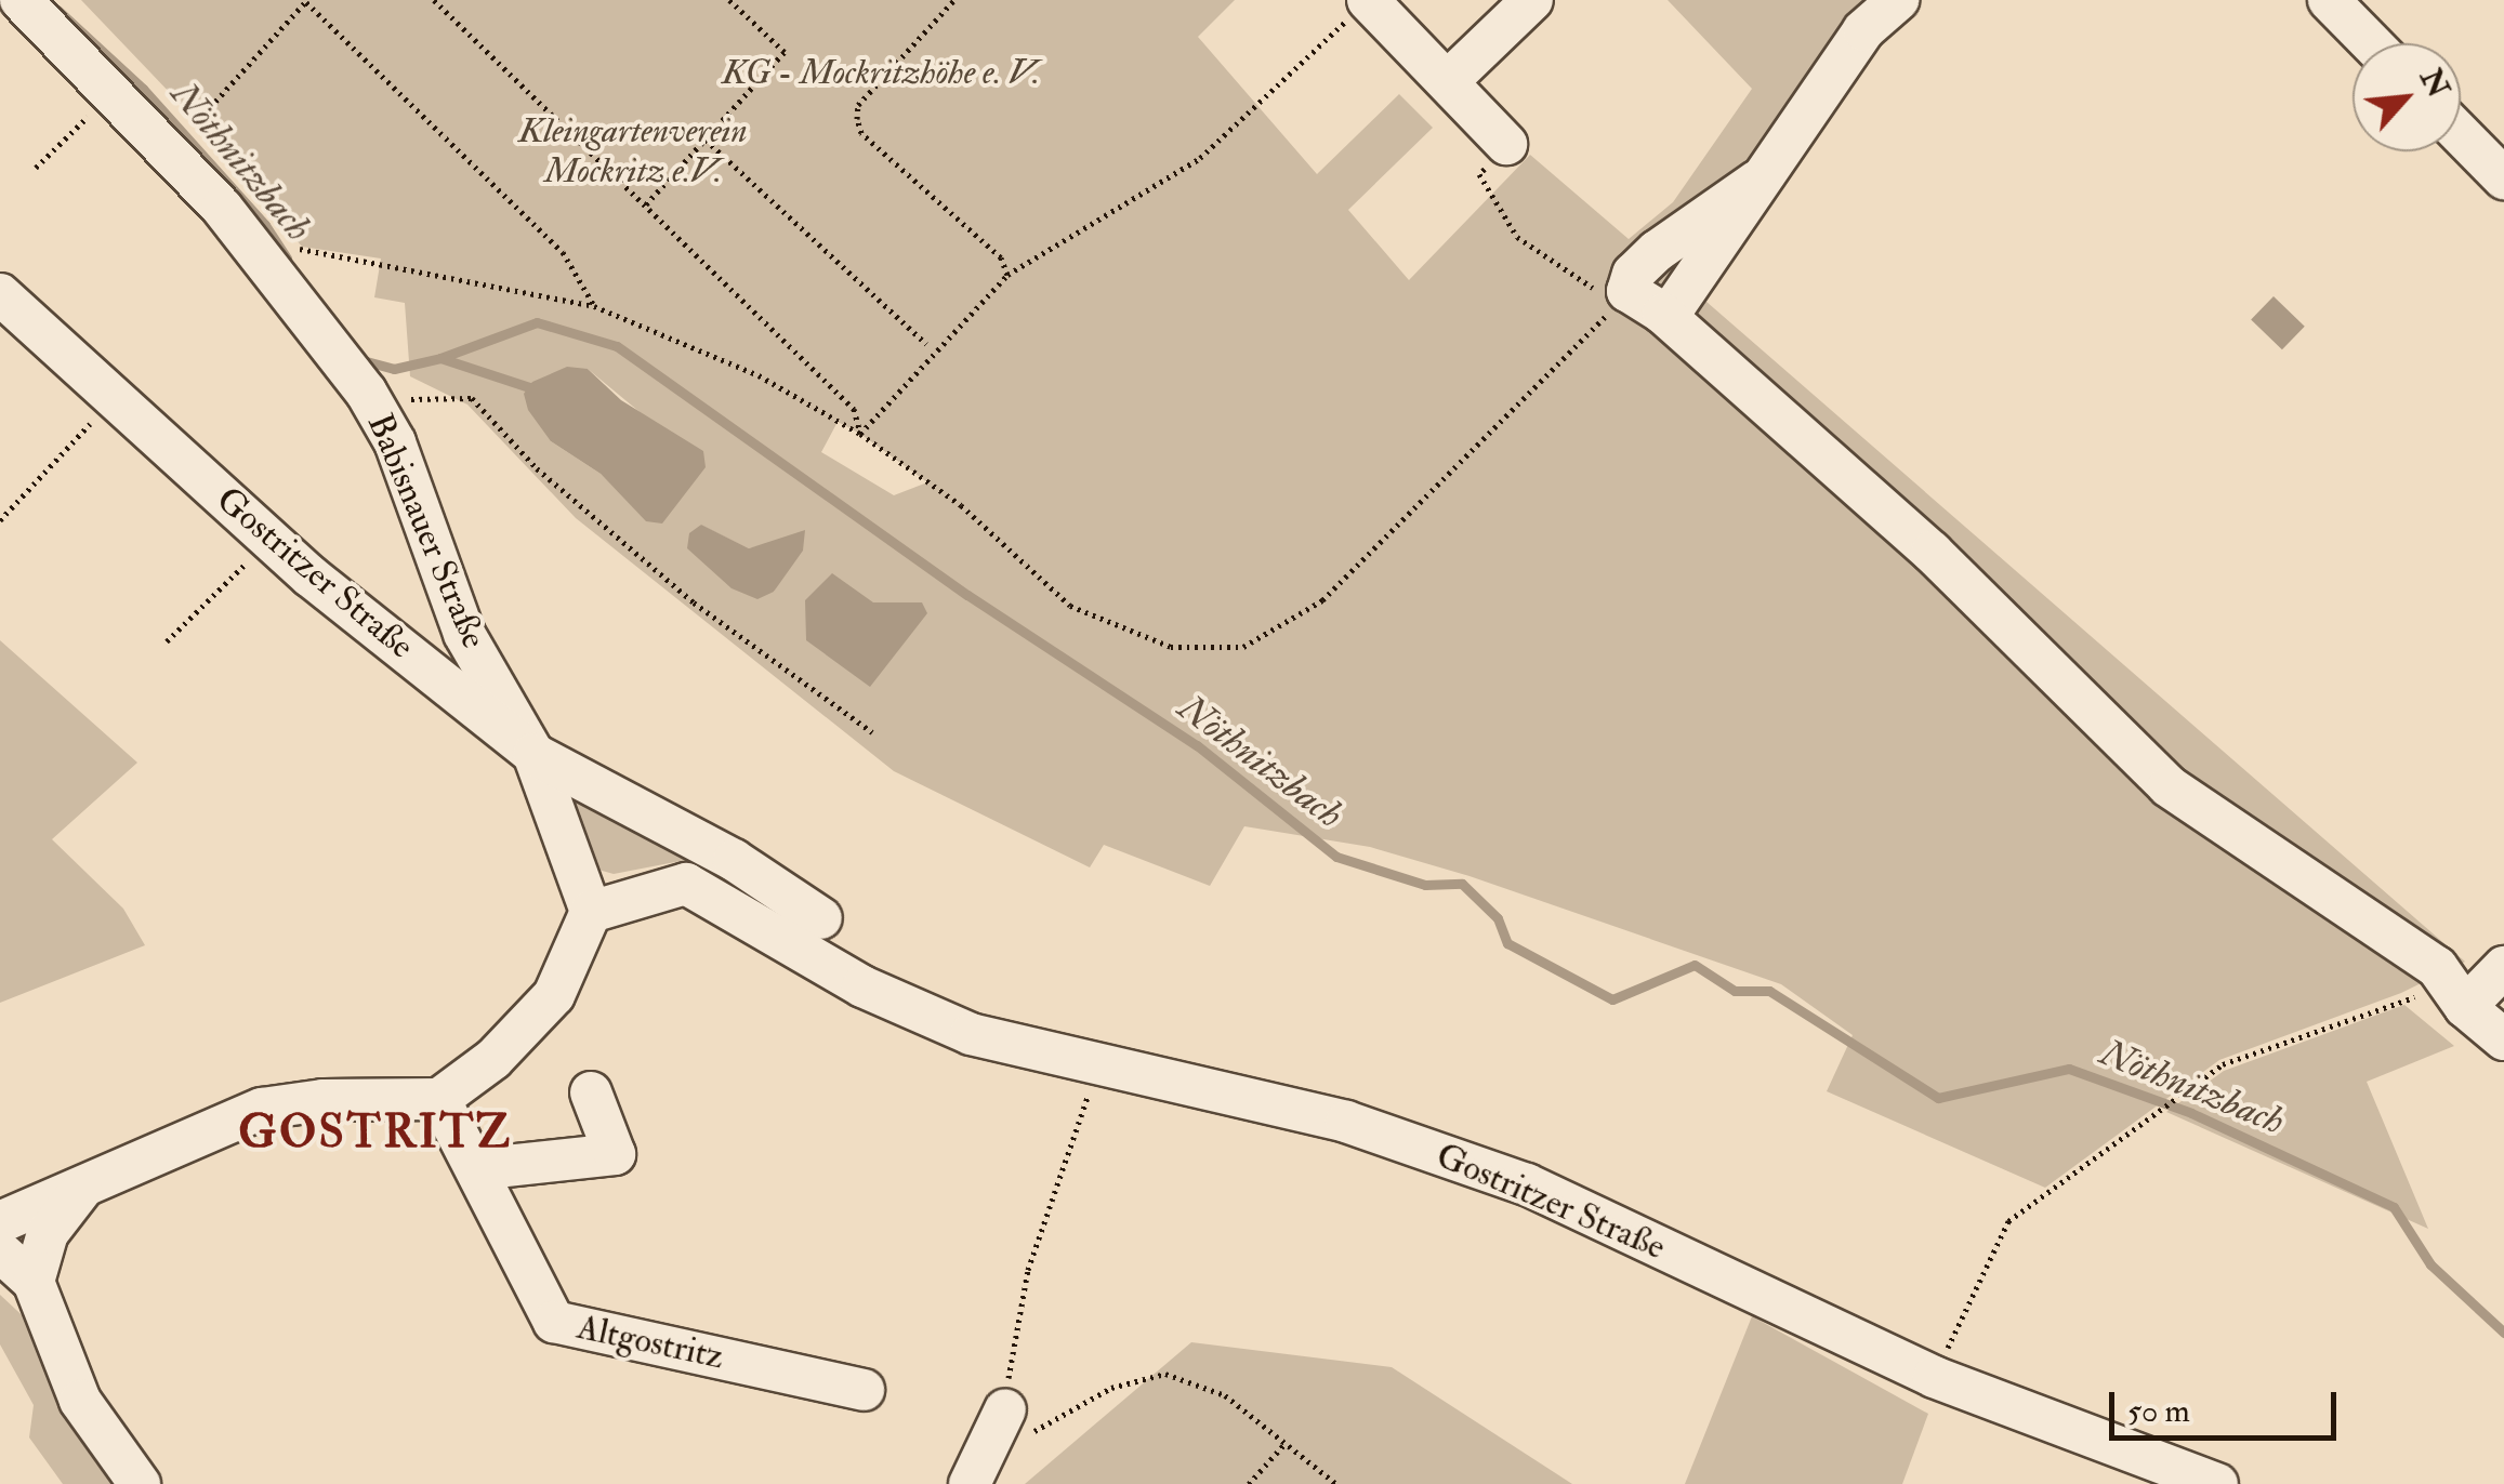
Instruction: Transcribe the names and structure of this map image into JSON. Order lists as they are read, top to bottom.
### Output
{
  "streets": {
    "street": ["Babisnauer Straße", "Gostritzer Straße", "Altgostritz"]
  },
  "crossings": [
    ["Babisnauer Straße", "Gostritzer Straße"]
  ],
  "districts": ["GOSTRITZ"],
  "water": ["Nöthnitzbach"],
  "parks": ["KG - Mockritzhöhe e. V.", "Kleingartenverein Mockritz e.V."],
  "scale_bar": "50 m",
  "north": "top right"
}
